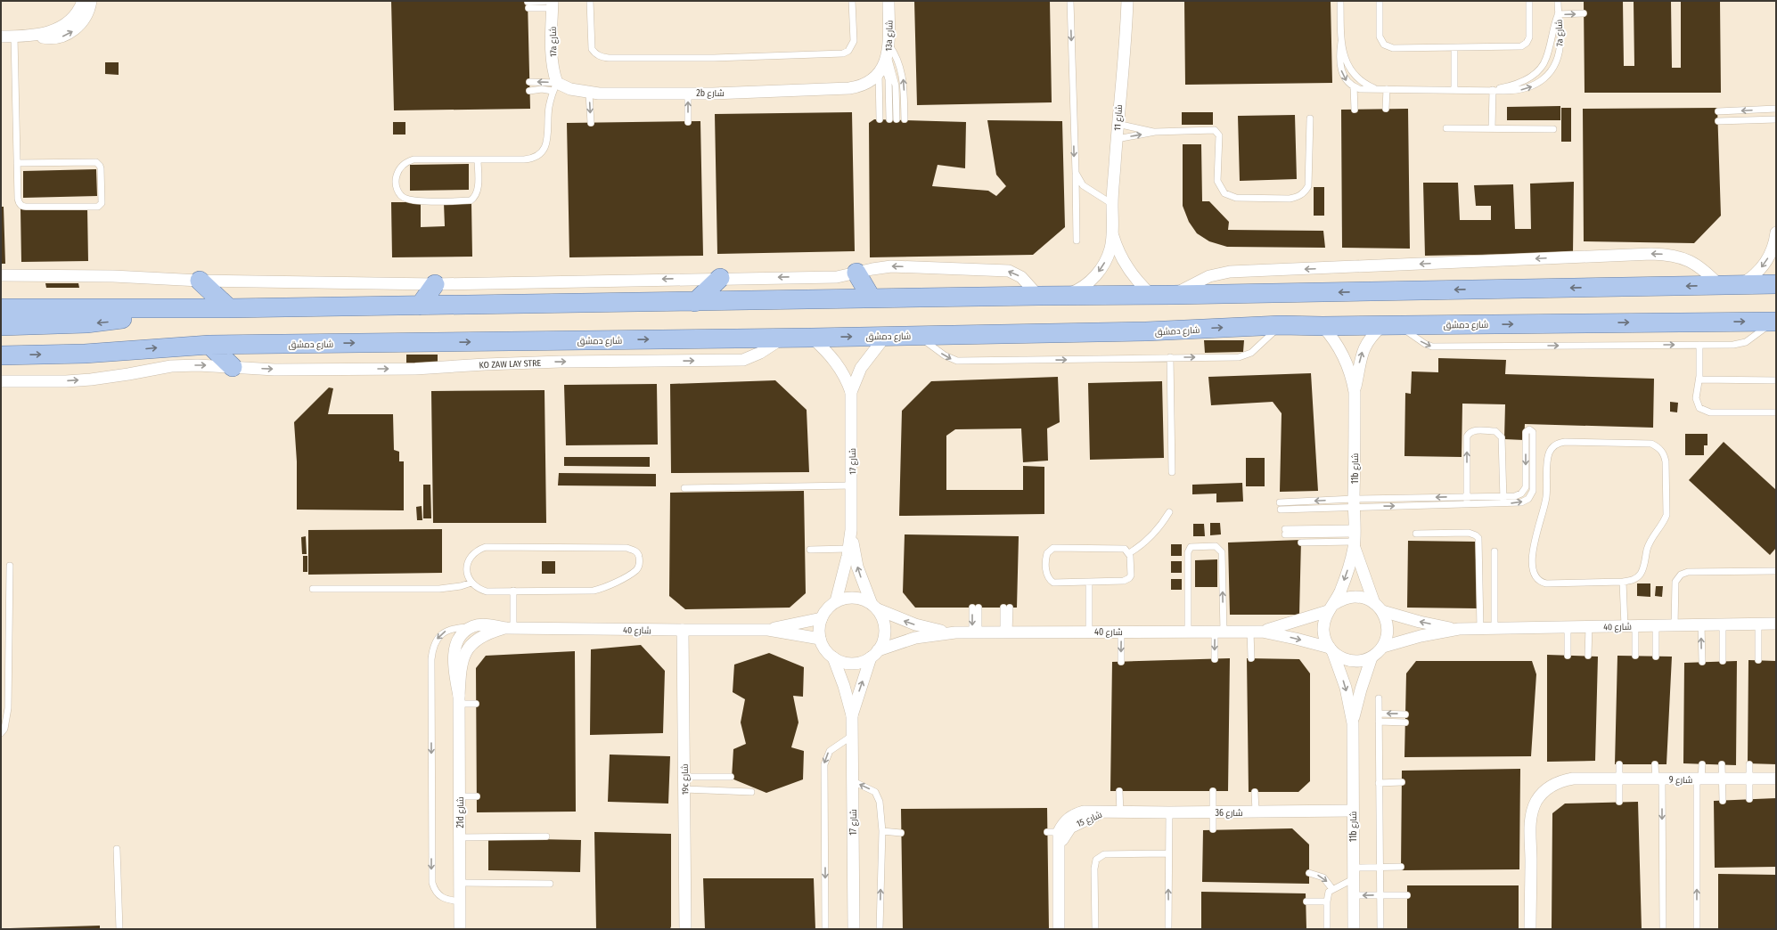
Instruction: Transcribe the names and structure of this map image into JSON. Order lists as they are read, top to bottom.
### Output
{
  "streets": {
    "main road": ["شارع دمشق"],
    "street": [
      "13a شارع",
      "17a شارع",
      "2b شارع",
      "شارع 11",
      "KO ZAW LAY STRE",
      "شارع 17",
      "11b شارع",
      "شارع 40",
      "19c شارع",
      "شارع 9",
      "21d شارع",
      "شارع 36",
      "شارع 15"
    ],
    "lane": ["7a شارع"]
  },
  "crossings": [
    ["13a شارع", "2b شارع"],
    ["17a شارع", "2b شارع"],
    ["شارع دمشق", "KO ZAW LAY STRE"],
    ["شارع دمشق", "شارع 17"],
    ["شارع دمشق", "11b شارع"],
    ["شارع 17", "شارع 40"],
    ["11b شارع", "شارع 40"],
    ["11b شارع", "شارع 36"],
    ["شارع 40", "19c شارع"],
    ["شارع 40", "21d شارع"],
    ["شارع 36", "شارع 15"]
  ]
}
